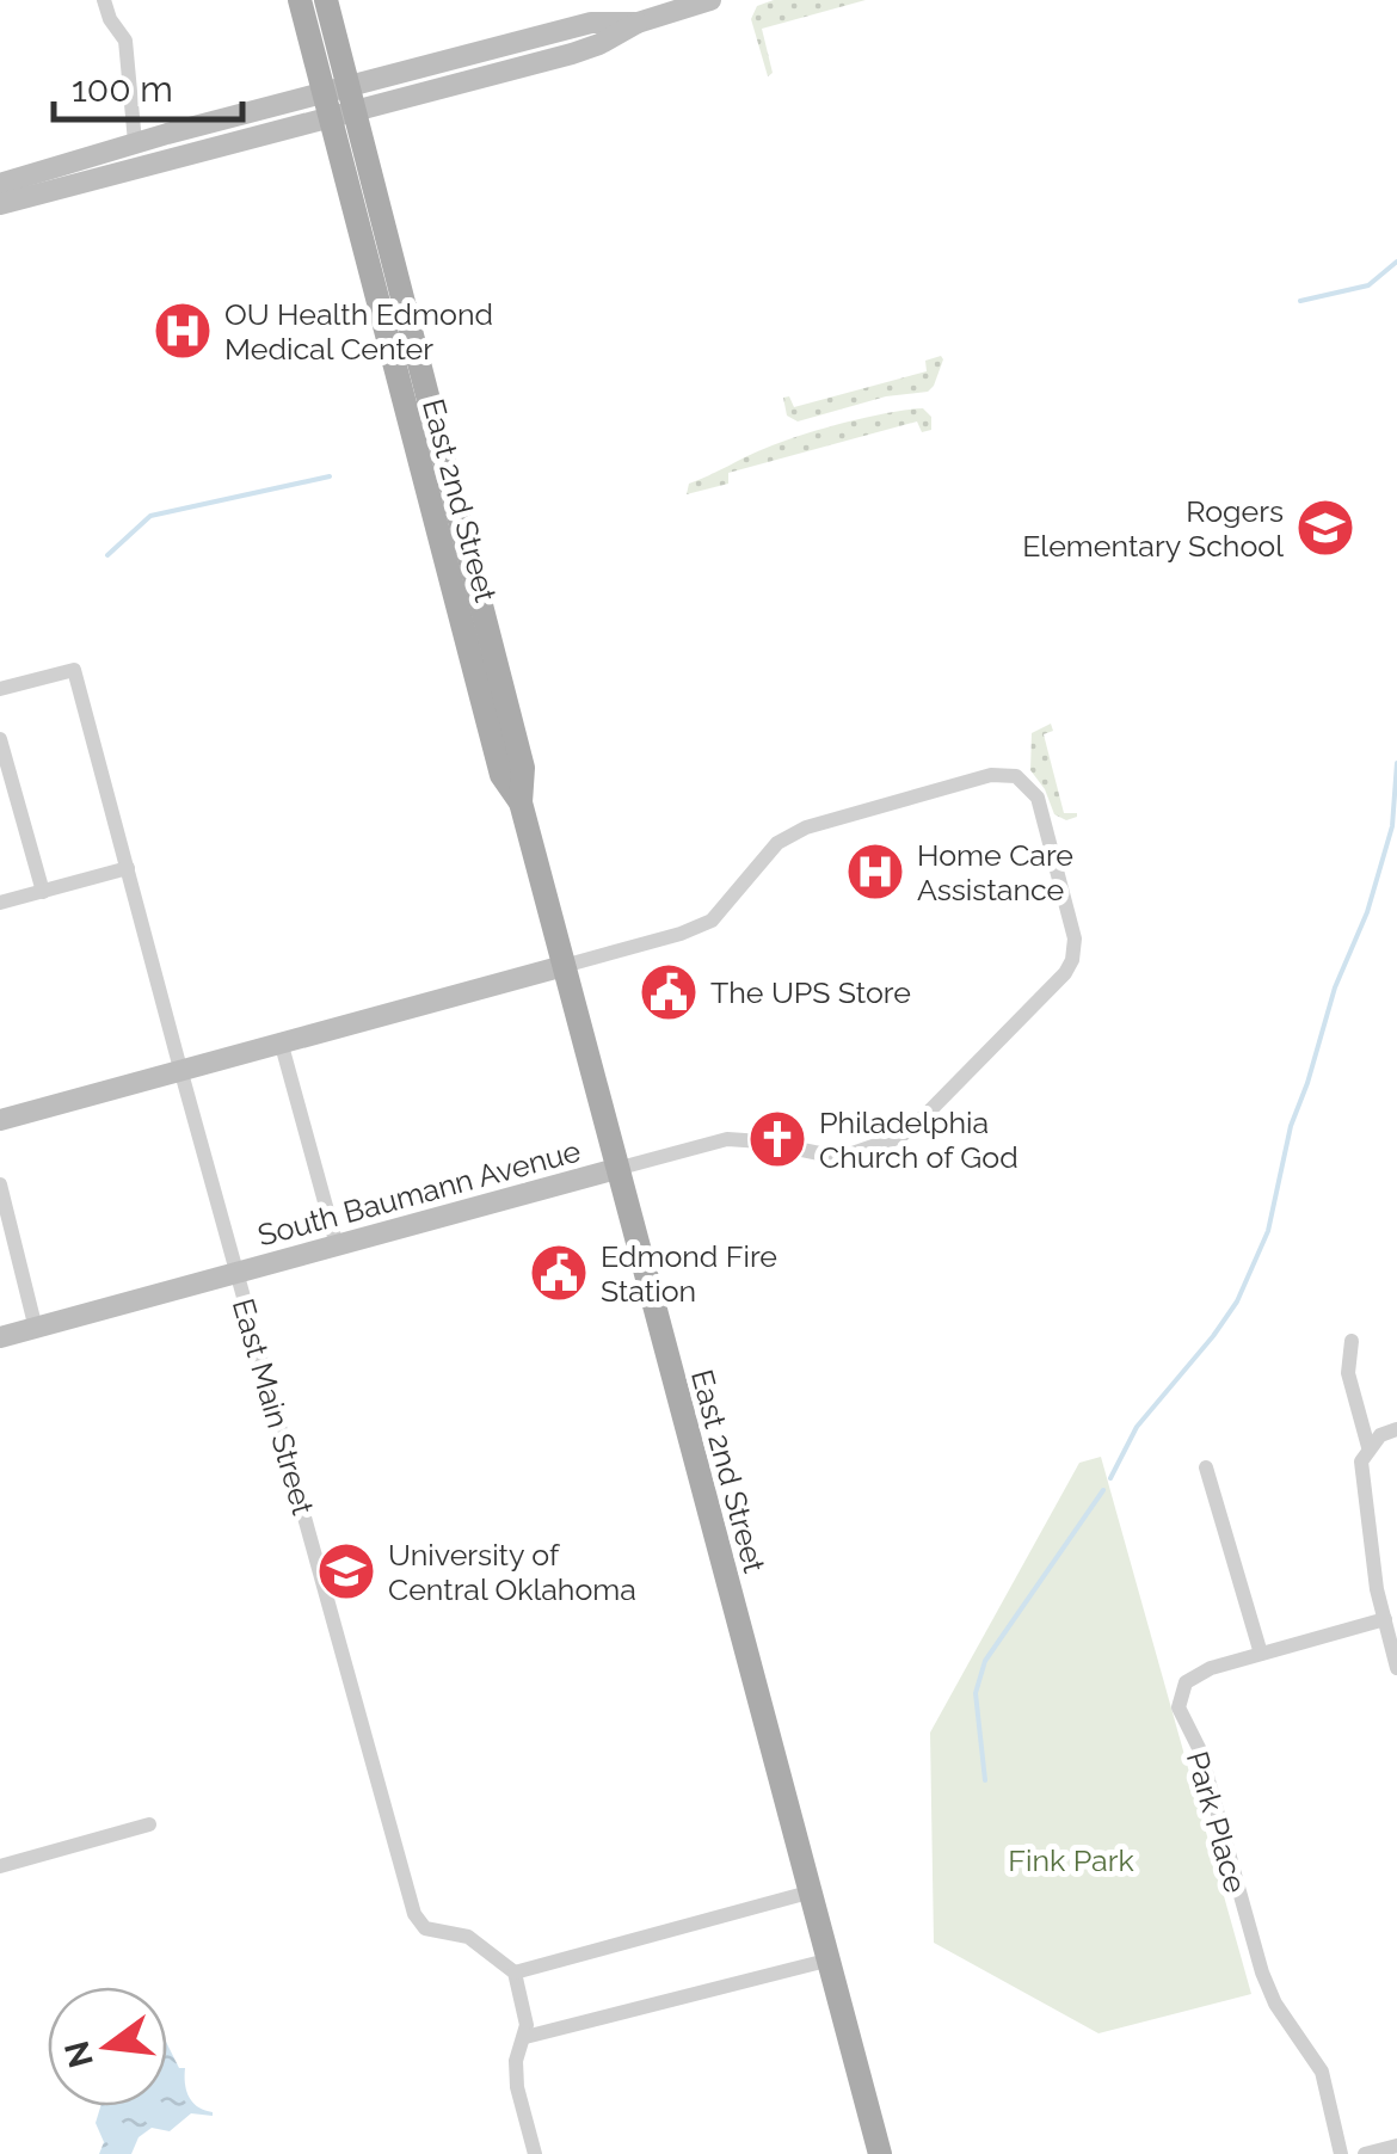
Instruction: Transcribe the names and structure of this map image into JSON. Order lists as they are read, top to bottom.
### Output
{
  "streets": {
    "main road": ["East 2nd Street"],
    "street": ["South Baumann Avenue", "East Main Street", "Park Place"]
  },
  "crossings": [
    ["East 2nd Street", "South Baumann Avenue"],
    ["South Baumann Avenue", "East Main Street"]
  ],
  "parks": ["Fink Park"],
  "places": {
    "hospital": ["OU Health Edmond Medical Center", "Home Care Assistance"],
    "school or university": ["Rogers Elementary School", "University of Central Oklahoma"],
    "public building": ["The UPS Store", "Edmond Fire Station"],
    "church": ["Philadelphia Church of God"]
  },
  "scale_bar": "100 m",
  "north": "left"
}
